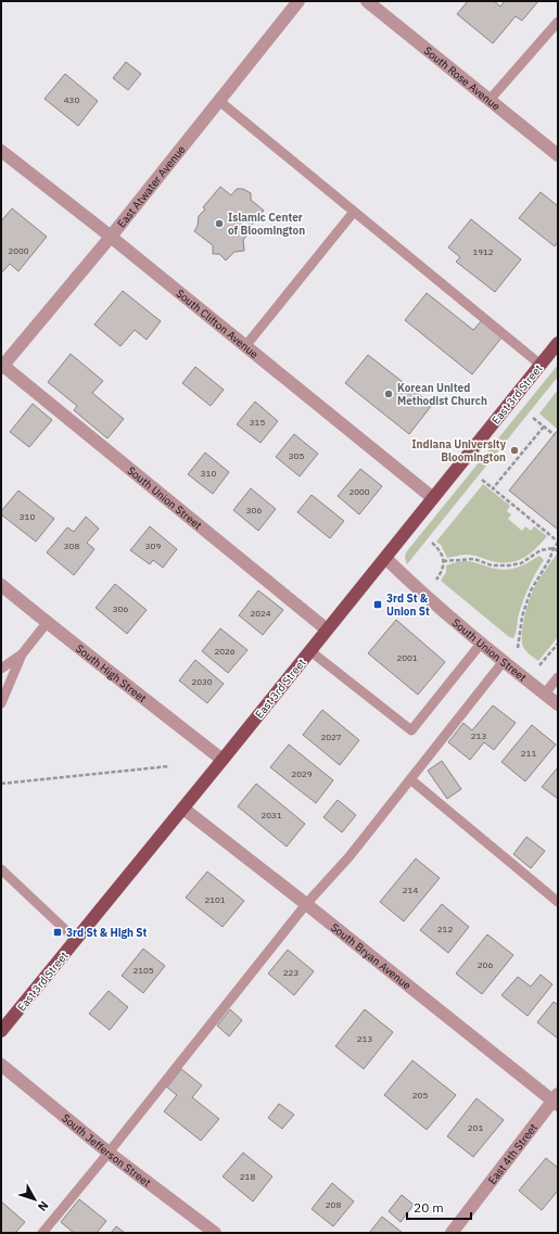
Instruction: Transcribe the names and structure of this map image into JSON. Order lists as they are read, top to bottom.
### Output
{
  "streets": {
    "main road": ["East 3rd Street"],
    "street": [
      "South Rose Avenue",
      "East Atwater Avenue",
      "South Clifton Avenue",
      "South Union Street",
      "South High Street",
      "South Bryan Avenue",
      "South Jefferson Street",
      "East 4th Street"
    ]
  },
  "crossings": [
    ["East Atwater Avenue", "South Clifton Avenue"],
    ["East Atwater Avenue", "South Union Street"],
    ["South Clifton Avenue", "East 3rd Street"],
    ["East 3rd Street", "South Union Street"],
    ["East 3rd Street", "South High Street"],
    ["East 3rd Street", "South Bryan Avenue"],
    ["South Bryan Avenue", "East 4th Street"]
  ],
  "places": {
    "other": ["Islamic Center of Bloomington", "Korean United Methodist Church", "Indiana University Bloomington"],
    "transit": ["3rd St & Union St", "3rd St & High St"]
  },
  "house_numbers": [
    "430",
    "2000",
    "1912",
    "315",
    "305",
    "310",
    "2000",
    "306",
    "310",
    "308",
    "309",
    "306",
    "2024",
    "2026",
    "2001",
    "2030",
    "213",
    "2027",
    "211",
    "2029",
    "2031",
    "214",
    "2101",
    "212",
    "206",
    "2105",
    "223",
    "213",
    "205",
    "201",
    "218",
    "208"
  ],
  "scale_bar": "20 m",
  "north": "bottom right"
}
